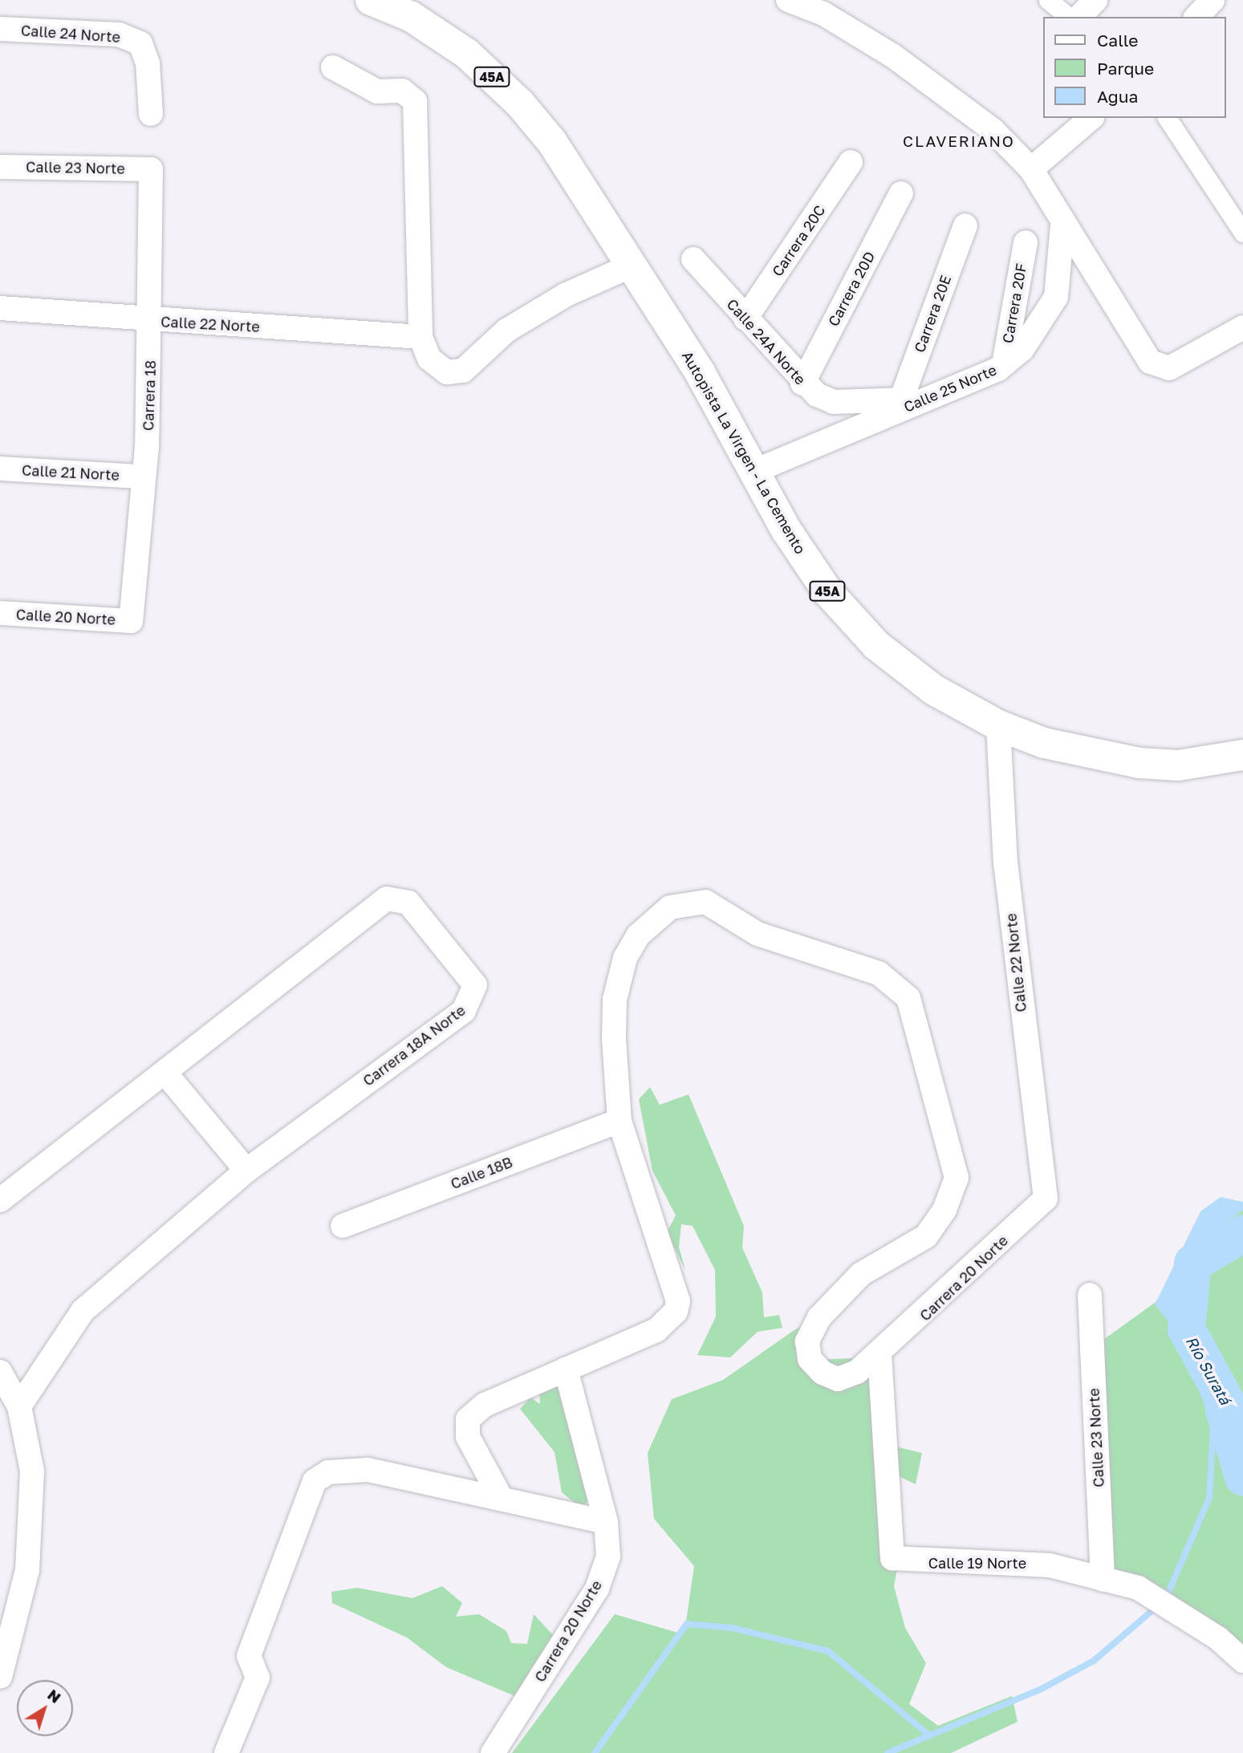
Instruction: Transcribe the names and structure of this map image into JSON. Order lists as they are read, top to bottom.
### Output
{
  "streets": {
    "main road": ["45A", "Autopista La Virgen - La Cemento"],
    "street": [
      "Calle 24 Norte",
      "Calle 23 Norte",
      "Carrera 20C",
      "Carrera 20D",
      "Carrera 20F",
      "Carrera 20E",
      "Calle 22 Norte",
      "Calle 24A Norte",
      "Calle 25 Norte",
      "Carrera 18",
      "Calle 21 Norte",
      "Calle 20 Norte",
      "Carrera 18A Norte",
      "Calle 18B",
      "Carrera 20 Norte",
      "Calle 19 Norte"
    ]
  },
  "crossings": [
    ["Calle 23 Norte", "Carrera 18"],
    ["Calle 23 Norte", "Calle 19 Norte"],
    ["Carrera 20C", "Calle 24A Norte"],
    ["Carrera 20D", "Calle 24A Norte"],
    ["Carrera 20F", "Calle 25 Norte"],
    ["Carrera 20E", "Calle 24A Norte"],
    ["Calle 22 Norte", "Carrera 18"],
    ["Calle 22 Norte", "Autopista La Virgen - La Cemento"],
    ["Calle 22 Norte", "Carrera 20 Norte"],
    ["Calle 24A Norte", "Calle 25 Norte"],
    ["Calle 25 Norte", "Autopista La Virgen - La Cemento"],
    ["Carrera 18", "Calle 21 Norte"],
    ["Carrera 18", "Calle 20 Norte"],
    ["Calle 18B", "Carrera 20 Norte"],
    ["Carrera 20 Norte", "Calle 19 Norte"]
  ],
  "districts": ["CLAVERIANO"],
  "water": ["Río Suratá"],
  "legend": ["Calle", "Parque", "Agua"],
  "north": "top right"
}
